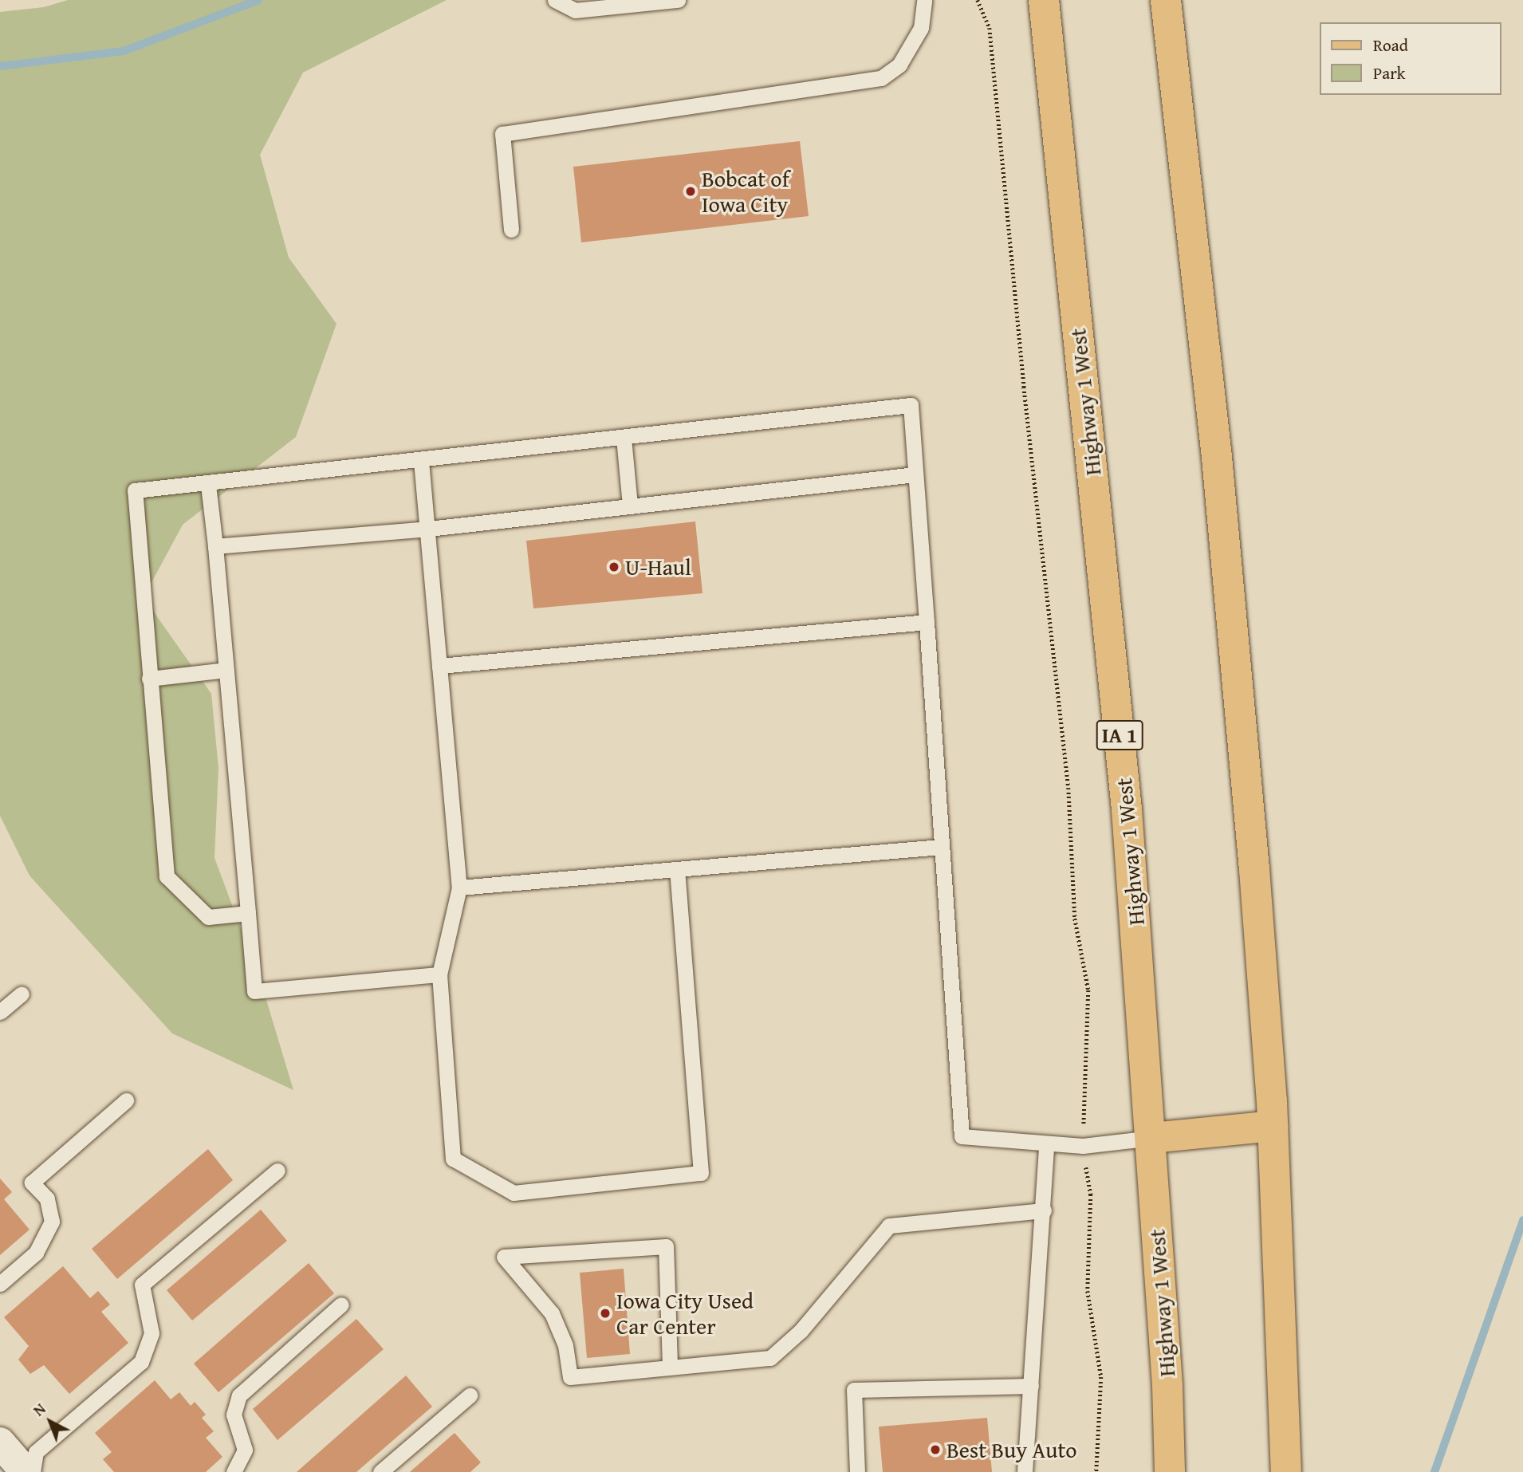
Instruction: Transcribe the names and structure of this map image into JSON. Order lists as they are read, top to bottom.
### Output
{
  "streets": {
    "main road": ["Highway 1 West", "IA 1"]
  },
  "places": [
    "Bobcat of Iowa City",
    "U-Haul",
    "Iowa City Used Car Center",
    "Best Buy Auto"
  ],
  "legend": ["Road", "Park"],
  "north": "top left"
}
